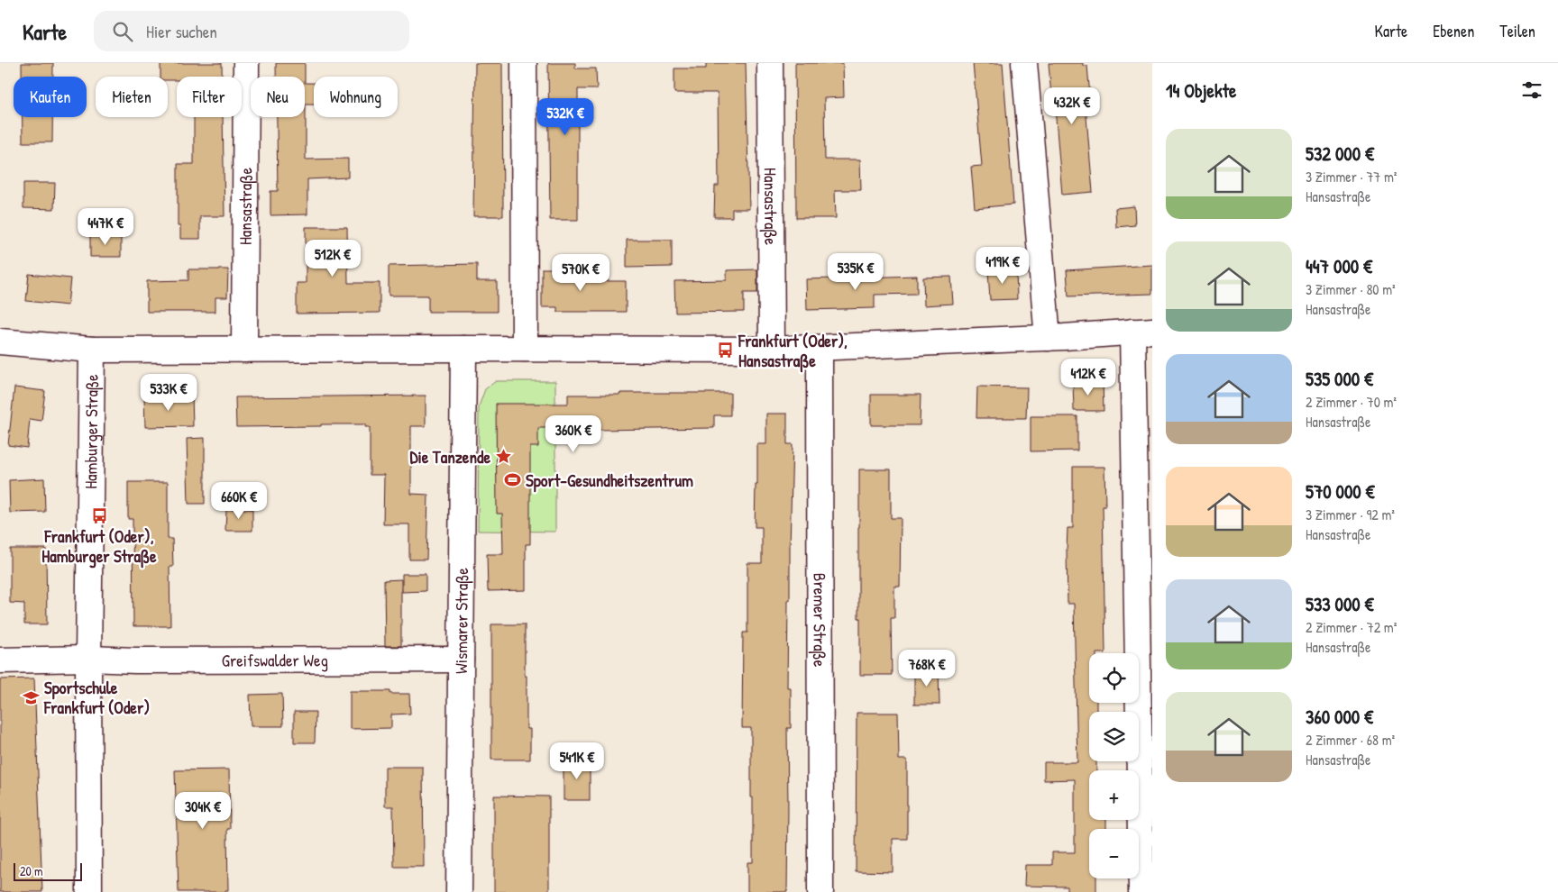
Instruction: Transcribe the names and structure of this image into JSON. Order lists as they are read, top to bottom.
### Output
{
  "streets": {
    "street": [
      "Hansastraße",
      "Hamburger Straße",
      "Wismarer Straße",
      "Bremer Straße",
      "Greifswalder Weg"
    ]
  },
  "crossings": [
    ["Hamburger Straße", "Greifswalder Weg"],
    ["Wismarer Straße", "Greifswalder Weg"]
  ],
  "places": {
    "bus stop": ["Frankfurt (Oder), Hansastraße", "Frankfurt (Oder), Hamburger Straße"],
    "place": ["Die Tanzende"],
    "sports": ["Sport-Gesundheitszentrum"],
    "school or university": ["Sportschule Frankfurt (Oder)"]
  },
  "scale_bar": "20 m",
  "page": {
    "header": "Karte",
    "search": "Hier suchen",
    "nav": ["Karte", "Ebenen", "Teilen"],
    "heading": "14 Objekte",
    "chip": [
      "Kaufen",
      "Mieten",
      "Filter",
      "Neu",
      "Wohnung"
    ],
    "price": [
      "432K €",
      "532K €",
      "447K €",
      "512K €",
      "419K €",
      "535K €",
      "570K €",
      "412K €",
      "533K €",
      "360K €",
      "660K €",
      "768K €",
      "541K €",
      "304K €"
    ],
    "list": [
      {
        "name": "532 000 €",
        "note": "3 Zimmer · 77 m² · Hansastraße"
      },
      {
        "name": "447 000 €",
        "note": "3 Zimmer · 80 m² · Hansastraße"
      },
      {
        "name": "535 000 €",
        "note": "2 Zimmer · 70 m² · Hansastraße"
      },
      {
        "name": "570 000 €",
        "note": "3 Zimmer · 92 m² · Hansastraße"
      },
      {
        "name": "533 000 €",
        "note": "2 Zimmer · 72 m² · Hansastraße"
      },
      {
        "name": "360 000 €",
        "note": "2 Zimmer · 68 m² · Hansastraße"
      }
    ],
    "map_buttons": ["+", "−"],
    "scale": "20 m"
  }
}
